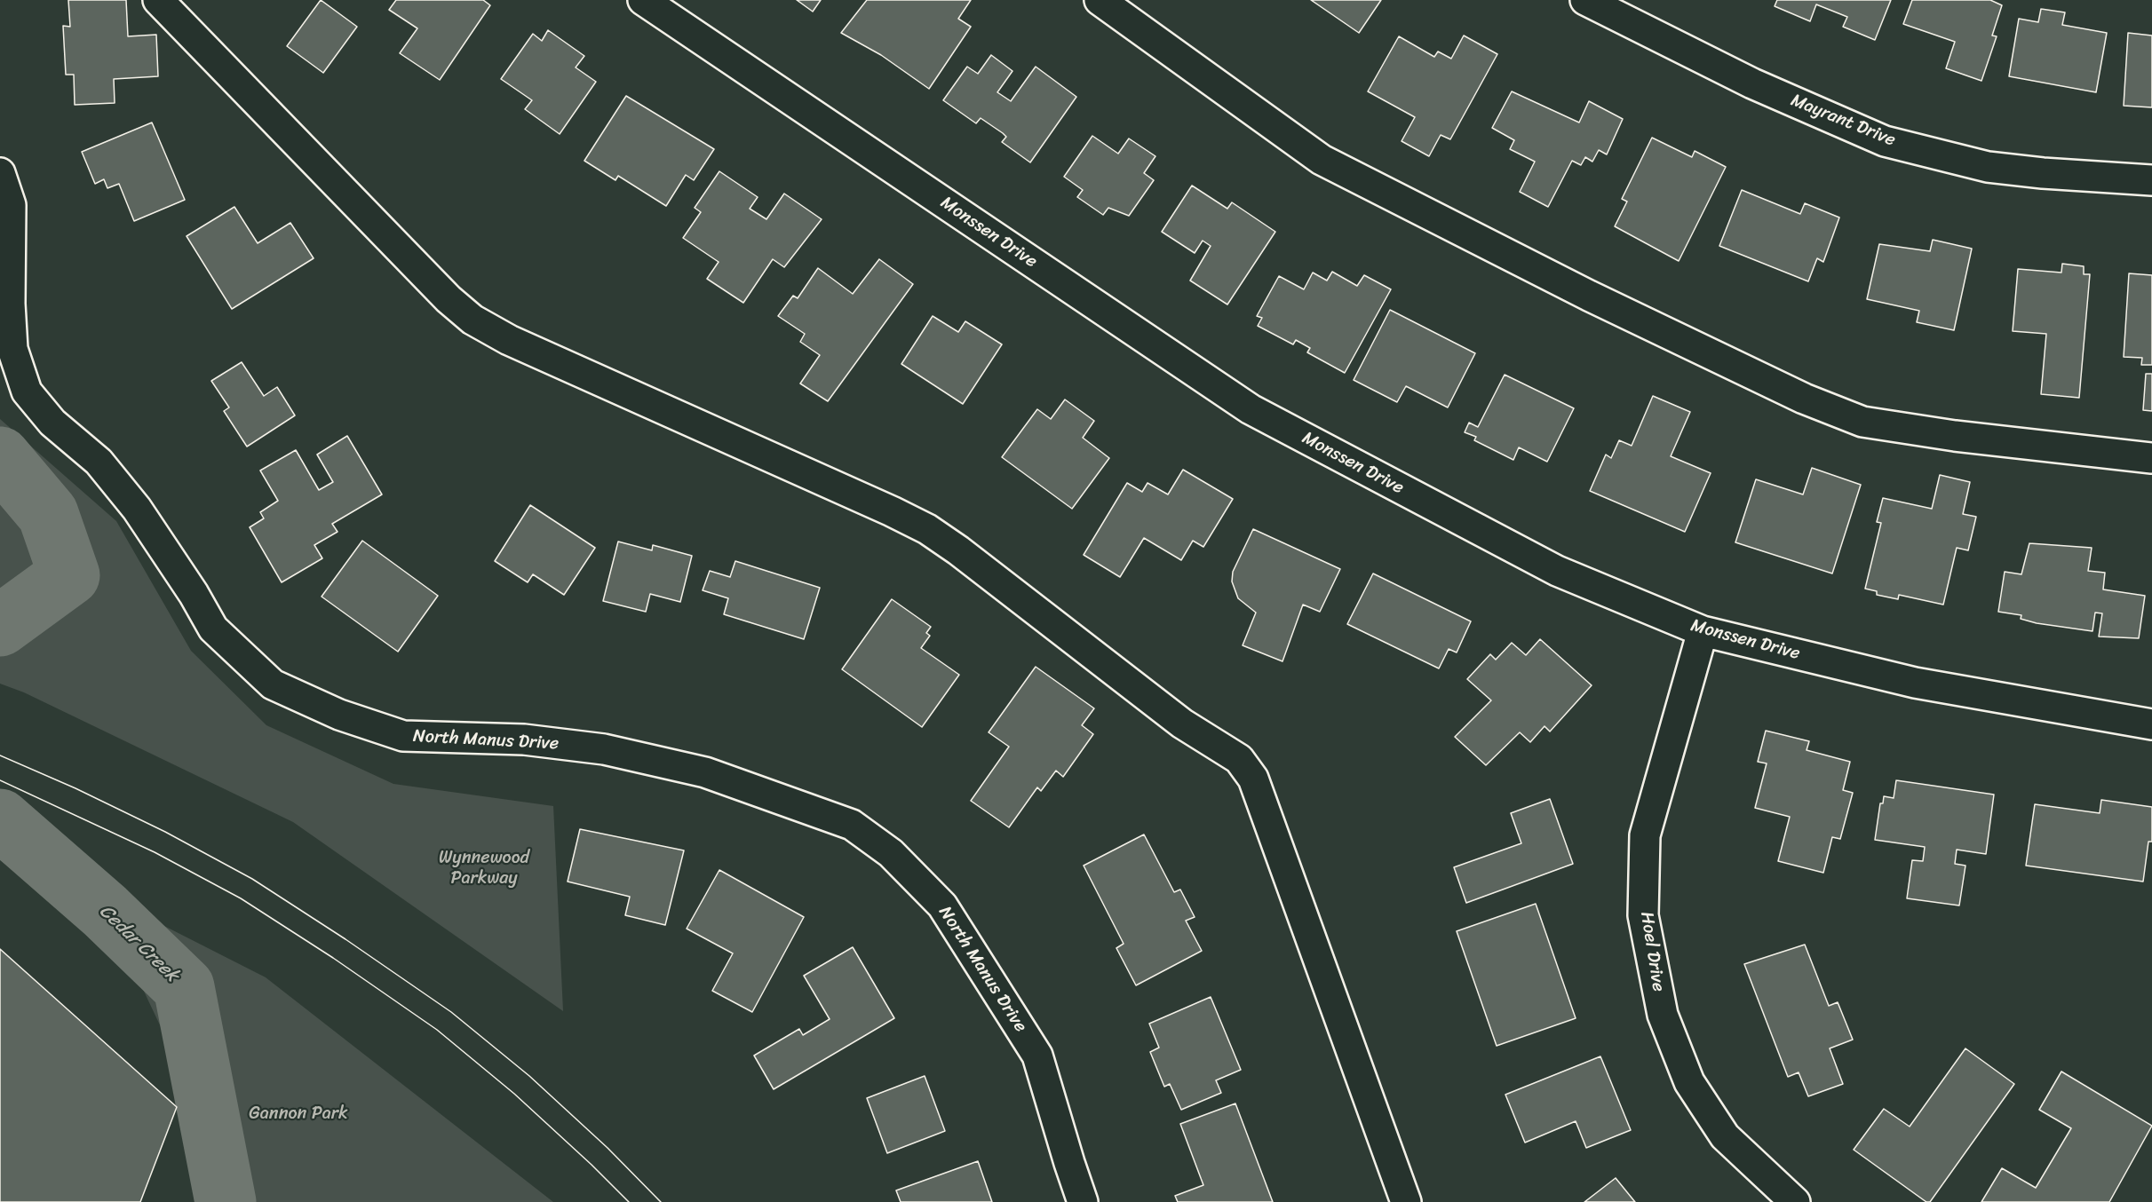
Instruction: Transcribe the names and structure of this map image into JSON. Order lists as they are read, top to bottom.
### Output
{
  "streets": {
    "street": [
      "Mayrant Drive",
      "Monssen Drive",
      "North Manus Drive",
      "Hoel Drive"
    ]
  },
  "crossings": [
    ["Monssen Drive", "Hoel Drive"]
  ],
  "water": ["Cedar Creek"],
  "parks": ["Wynnewood Parkway", "Gannon Park"]
}
